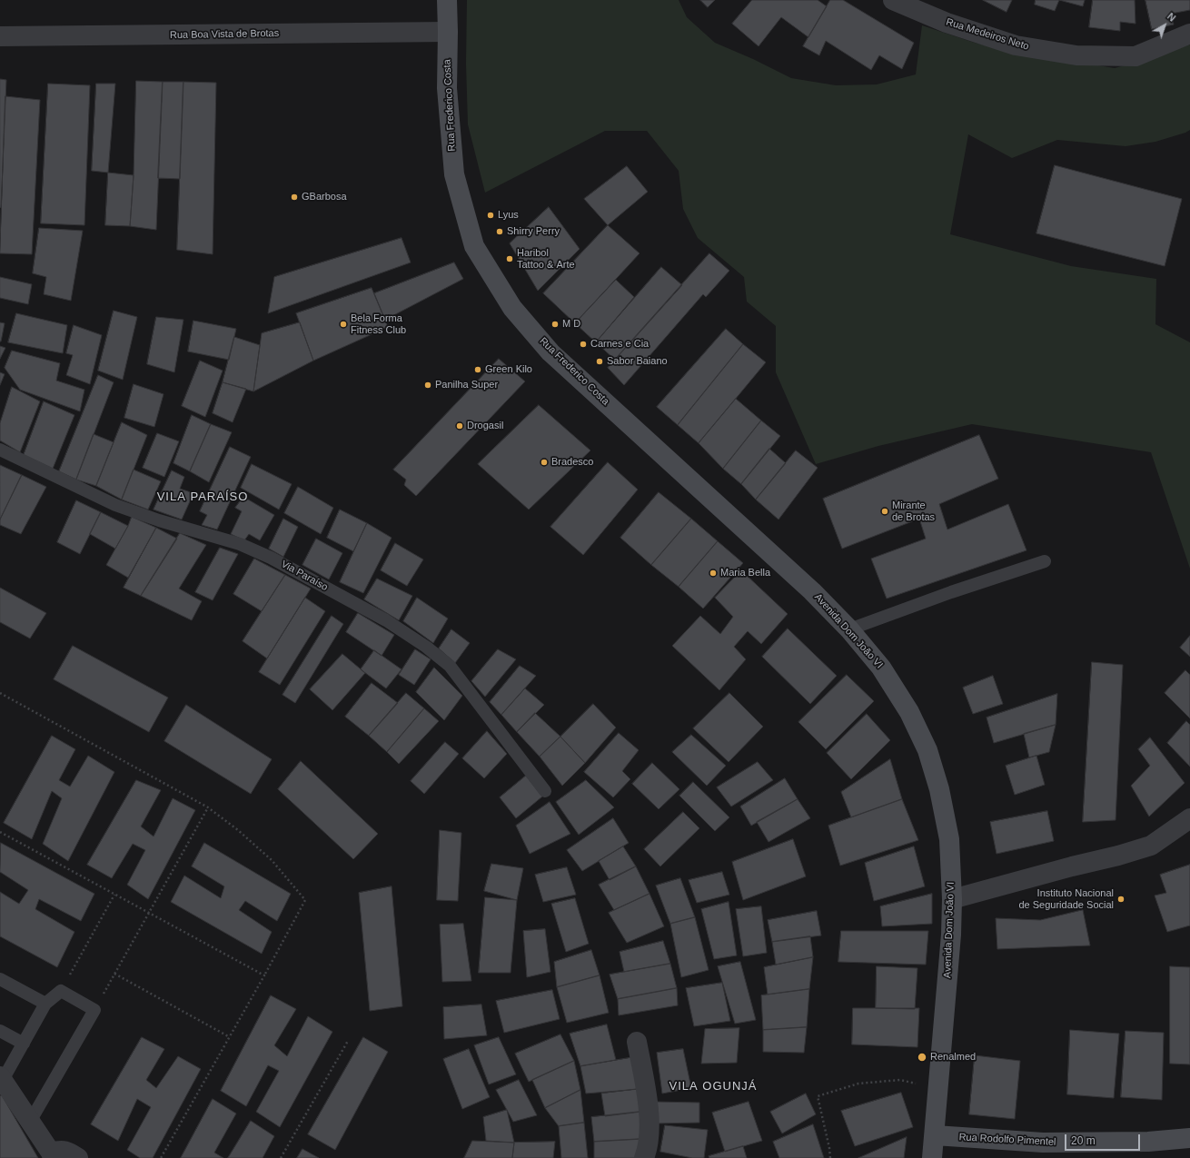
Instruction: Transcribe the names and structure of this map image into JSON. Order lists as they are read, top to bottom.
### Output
{
  "streets": {
    "main road": ["Rua Frederico Costa", "Avenida Dom João VI", "Rua Rodolfo Pimentel"],
    "street": ["Rua Boa Vista de Brotas", "Rua Medeiros Neto"],
    "lane": ["Via Paraíso"]
  },
  "crossings": [
    ["Rua Boa Vista de Brotas", "Rua Frederico Costa"],
    ["Rua Frederico Costa", "Avenida Dom João VI"],
    ["Avenida Dom João VI", "Rua Rodolfo Pimentel"]
  ],
  "districts": ["VILA PARAÍSO", "VILA OGUNJÁ"],
  "places": [
    "GBarbosa",
    "Lyus",
    "Shirry Perry",
    "Haribol Tattoo & Arte",
    "Bela Forma Fitness Club",
    "M D",
    "Carnes e Cia",
    "Sabor Baiano",
    "Green Kilo",
    "Panilha Super",
    "Drogasil",
    "Bradesco",
    "Mirante de Brotas",
    "Maria Bella",
    "Instituto Nacional de Seguridade Social",
    "Renalmed"
  ],
  "scale_bar": "20 m",
  "north": "top right"
}
